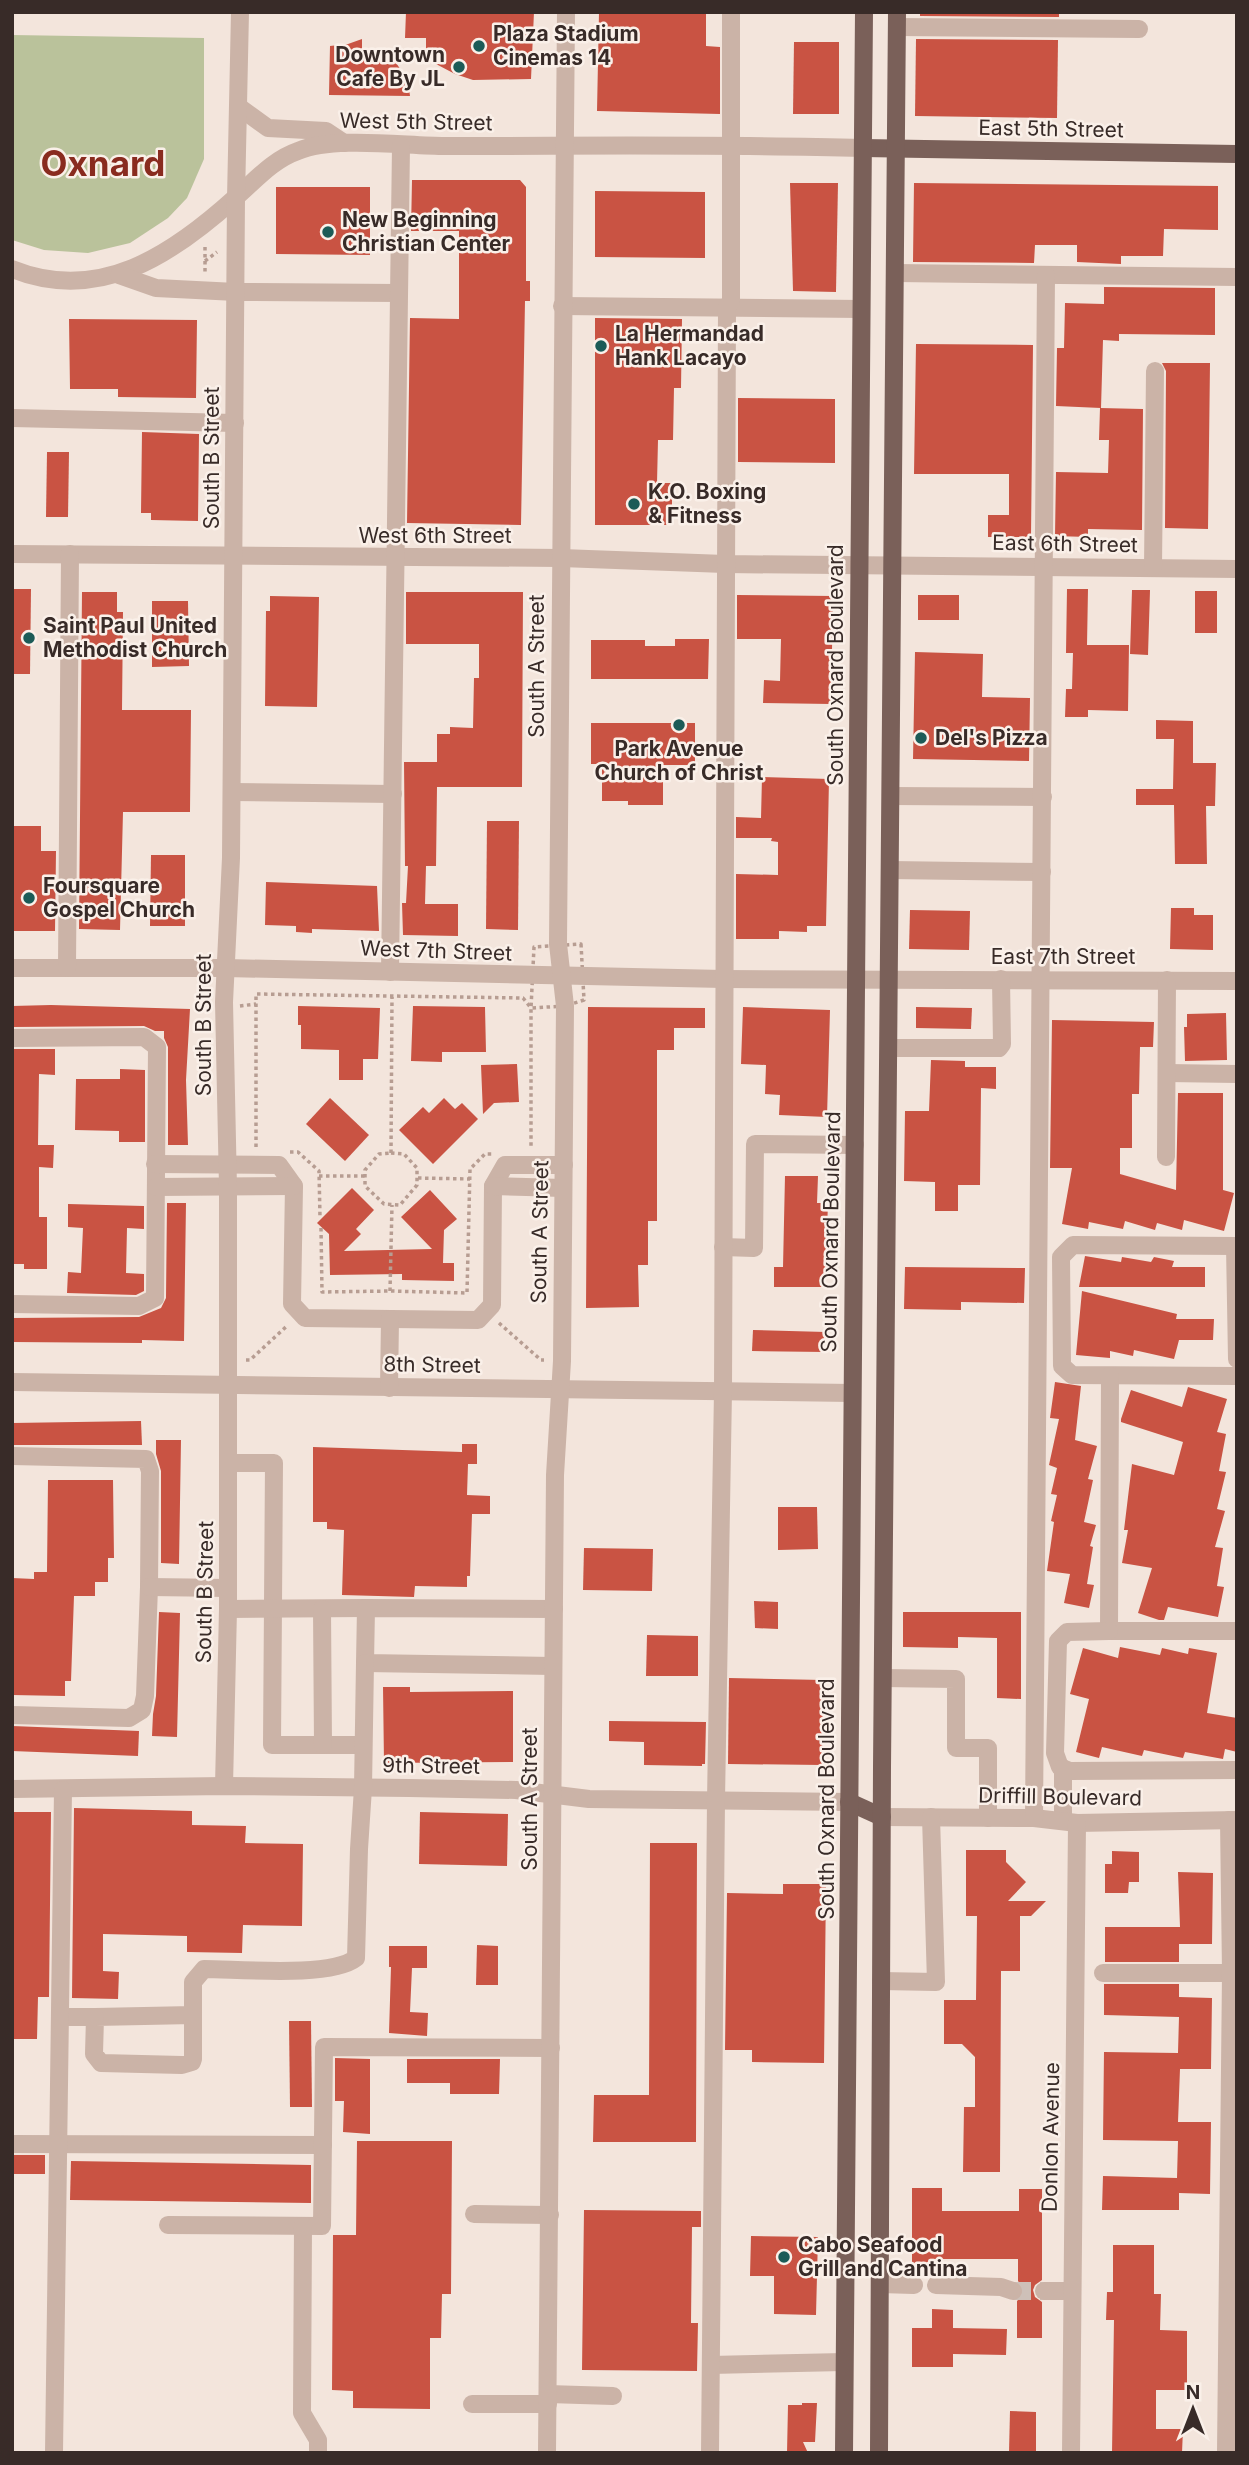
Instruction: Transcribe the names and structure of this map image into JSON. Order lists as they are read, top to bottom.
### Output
{
  "streets": {
    "main road": ["East 5th Street", "South Oxnard Boulevard"],
    "street": [
      "West 5th Street",
      "South B Street",
      "West 6th Street",
      "East 6th Street",
      "South A Street",
      "West 7th Street",
      "East 7th Street",
      "8th Street",
      "9th Street",
      "Driffill Boulevard",
      "Donlon Avenue"
    ]
  },
  "crossings": [
    ["West 5th Street", "East 5th Street"],
    ["West 5th Street", "South B Street"],
    ["West 5th Street", "South Oxnard Boulevard"],
    ["West 5th Street", "South A Street"],
    ["East 5th Street", "South Oxnard Boulevard"],
    ["South B Street", "West 6th Street"],
    ["South B Street", "West 7th Street"],
    ["South B Street", "8th Street"],
    ["South B Street", "9th Street"],
    ["West 6th Street", "East 6th Street"],
    ["West 6th Street", "South Oxnard Boulevard"],
    ["West 6th Street", "South A Street"],
    ["East 6th Street", "South Oxnard Boulevard"],
    ["South Oxnard Boulevard", "West 7th Street"],
    ["South Oxnard Boulevard", "East 7th Street"],
    ["South Oxnard Boulevard", "8th Street"],
    ["South Oxnard Boulevard", "9th Street"],
    ["South A Street", "West 7th Street"],
    ["South A Street", "8th Street"],
    ["South A Street", "9th Street"],
    ["West 7th Street", "East 7th Street"],
    ["Driffill Boulevard", "Donlon Avenue"]
  ],
  "districts": ["Oxnard"],
  "places": [
    "Plaza Stadium Cinemas 14",
    "Downtown Cafe By JL",
    "New Beginning Christian Center",
    "La Hermandad Hank Lacayo",
    "K.O. Boxing & Fitness",
    "Saint Paul United Methodist Church",
    "Park Avenue Church of Christ",
    "Del's Pizza",
    "Foursquare Gospel Church",
    "Cabo Seafood Grill and Cantina"
  ],
  "north": "top"
}
